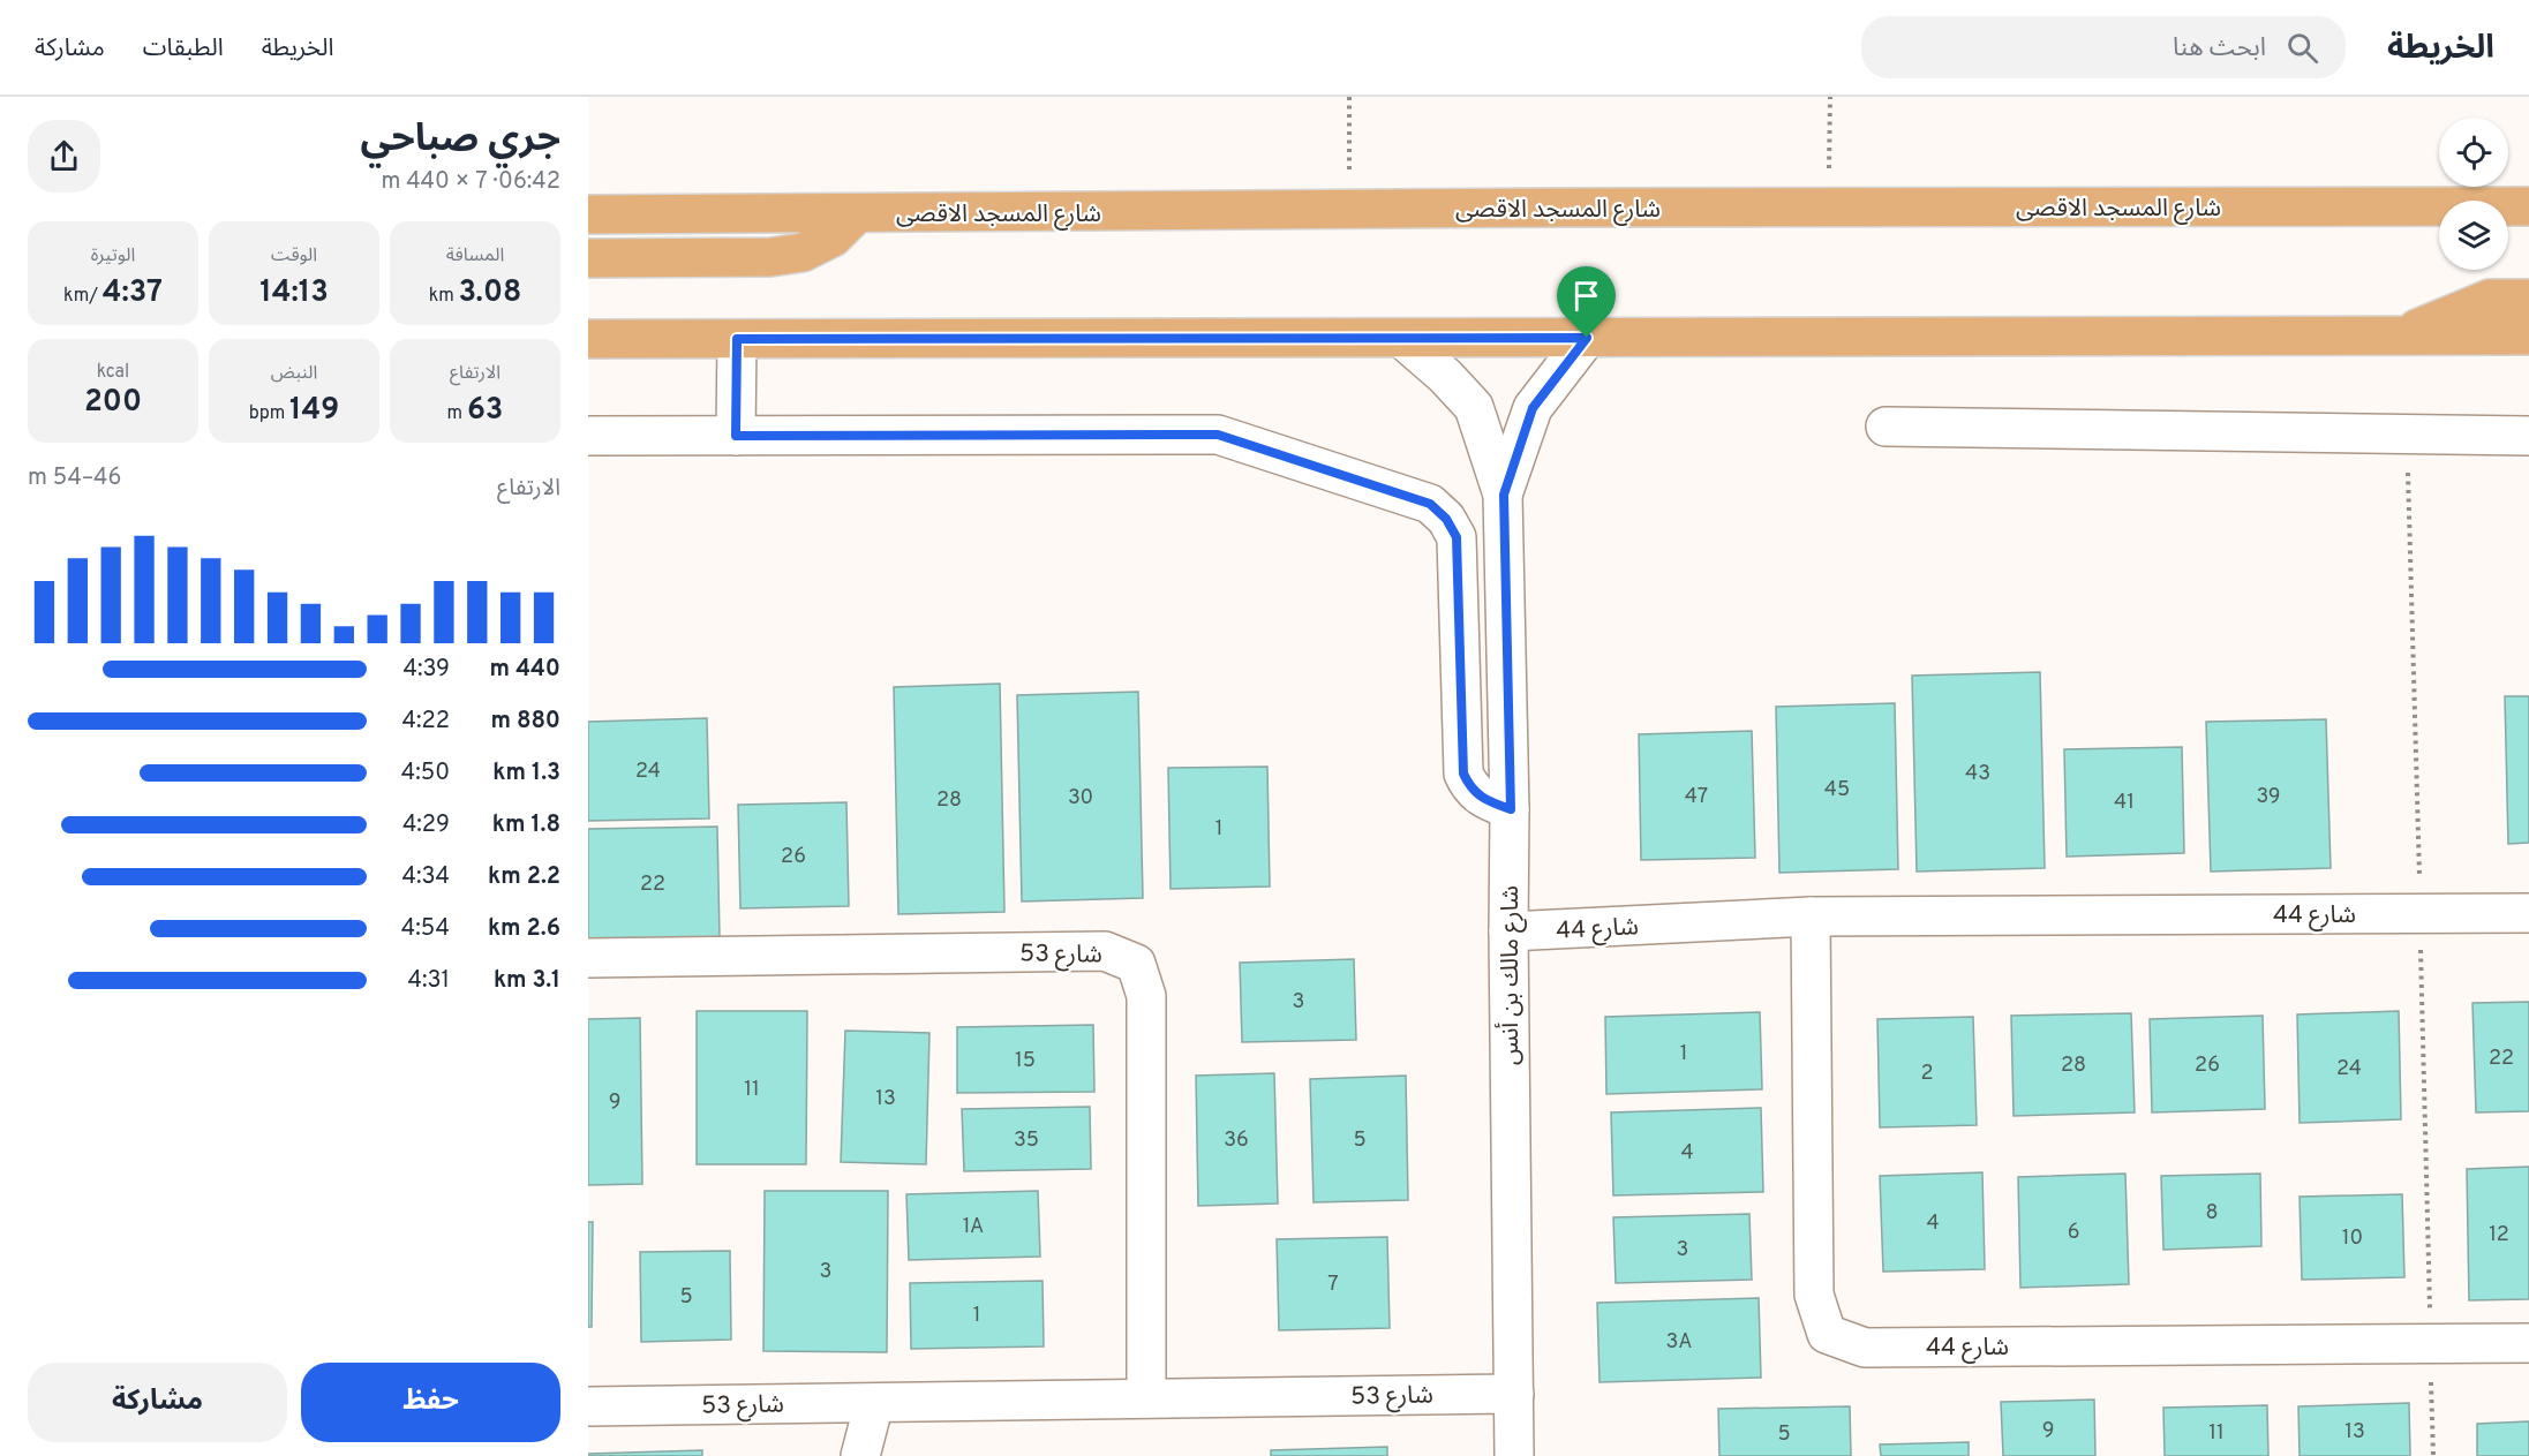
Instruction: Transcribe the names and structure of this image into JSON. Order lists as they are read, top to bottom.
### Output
{
  "streets": {
    "main road": ["شارع المسجد الاقصى"],
    "street": ["شارع 44", "شارع 53", "شارع مالك بن أنس"]
  },
  "crossings": [
    ["شارع 44", "شارع مالك بن أنس"],
    ["شارع 53", "شارع مالك بن أنس"]
  ],
  "house_numbers": [
    "24",
    "43",
    "45",
    "47",
    "39",
    "30",
    "28",
    "41",
    "1",
    "26",
    "22",
    "3",
    "1",
    "22",
    "15",
    "28",
    "26",
    "24",
    "2",
    "11",
    "13",
    "9",
    "35",
    "36",
    "5",
    "4",
    "8",
    "4",
    "1A",
    "6",
    "12",
    "10",
    "3",
    "3",
    "7",
    "5",
    "1",
    "3A",
    "9",
    "13",
    "11",
    "5"
  ],
  "page": {
    "header": "الخريطة",
    "search": "ابحث هنا",
    "nav": ["الخريطة", "الطبقات", "مشاركة"],
    "heading": ["جري صباحي", "06:42 · 7 × 440 m"],
    "stats": [
      ["المسافة", "3.08 km"],
      ["الوقت", "14:13"],
      ["الوتيرة", "4:37 /km"],
      ["الارتفاع", "63 m"],
      ["النبض", "149 bpm"],
      ["kcal", "200"]
    ],
    "chart": ["الارتفاع", "46–54 m"],
    "list": [
      {
        "name": "440 m",
        "note": "4:39"
      },
      {
        "name": "880 m",
        "note": "4:22"
      },
      {
        "name": "1.3 km",
        "note": "4:50"
      },
      {
        "name": "1.8 km",
        "note": "4:29"
      },
      {
        "name": "2.2 km",
        "note": "4:34"
      },
      {
        "name": "2.6 km",
        "note": "4:54"
      },
      {
        "name": "3.1 km",
        "note": "4:31"
      }
    ],
    "buttons": ["حفظ", "مشاركة"]
  }
}
